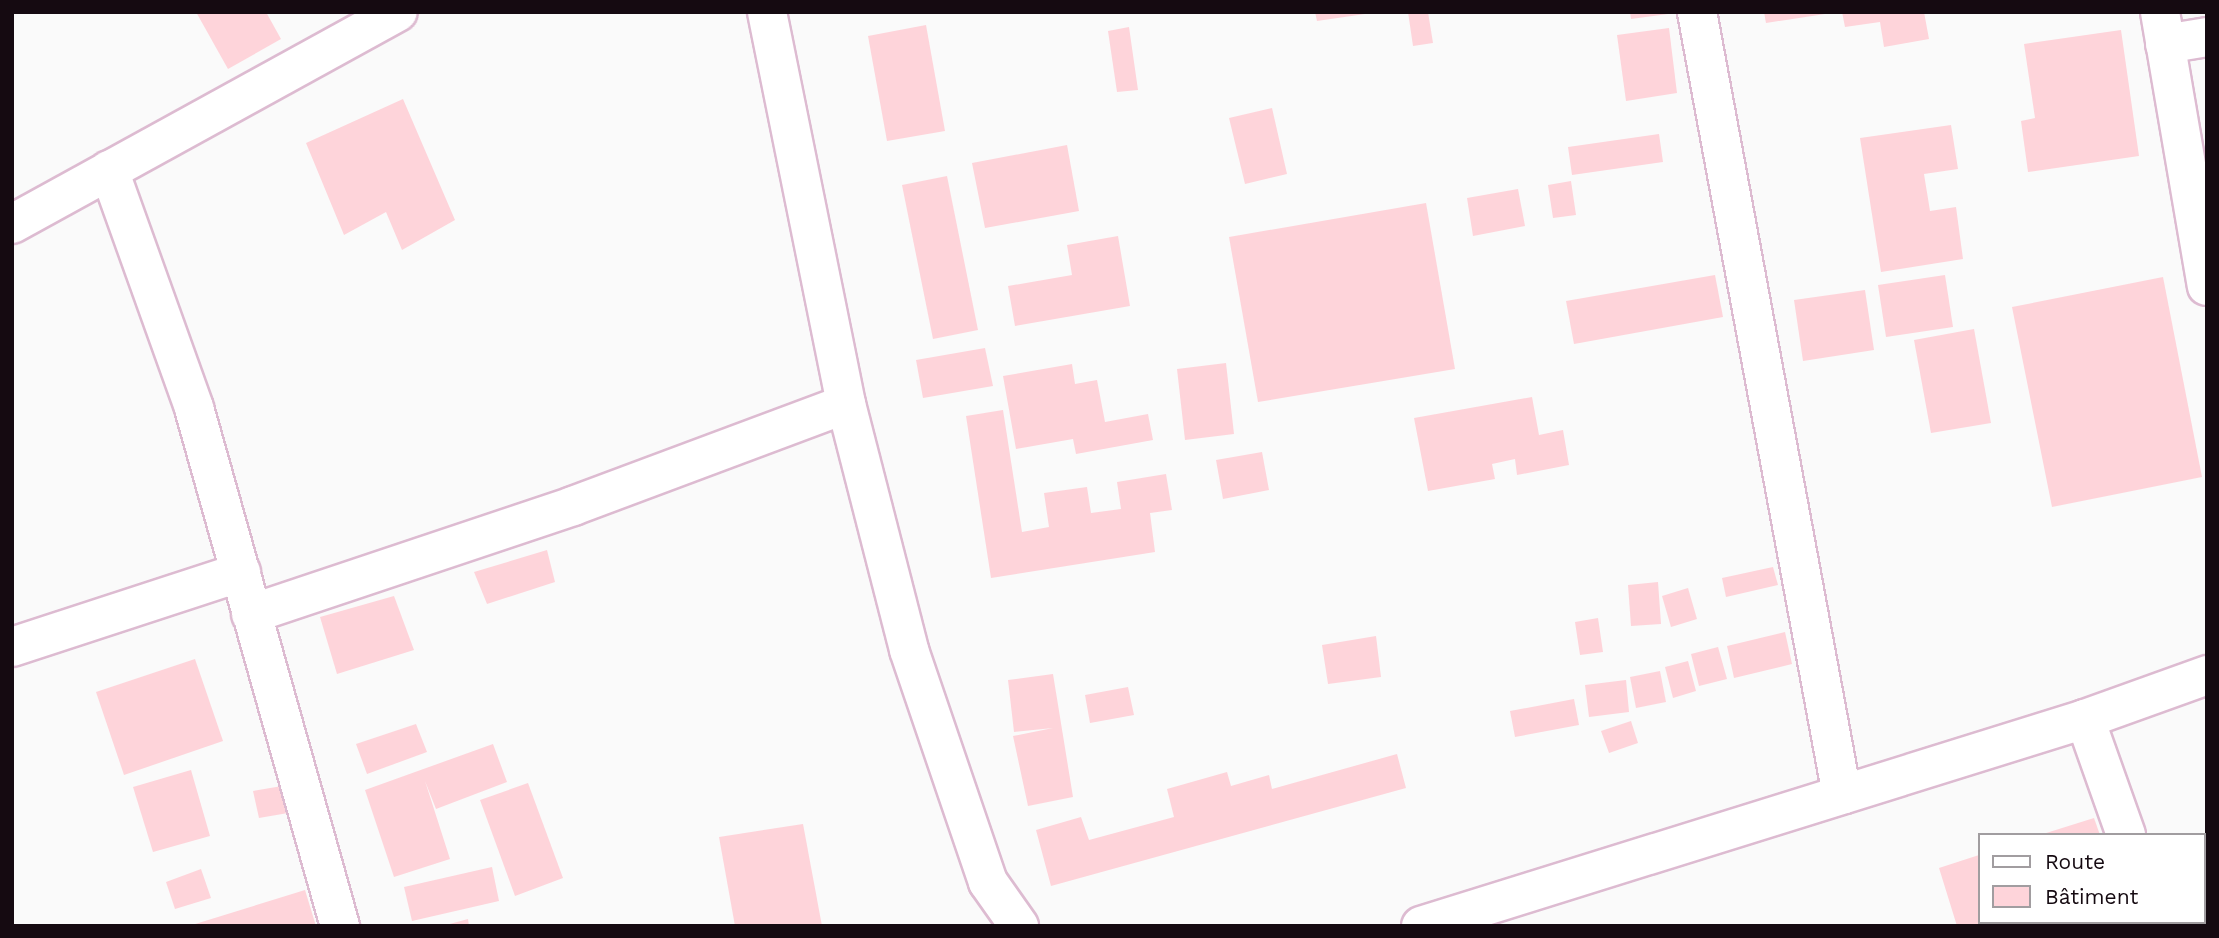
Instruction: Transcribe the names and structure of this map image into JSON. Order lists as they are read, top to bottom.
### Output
{
  "legend": ["Route", "Bâtiment"]
}
